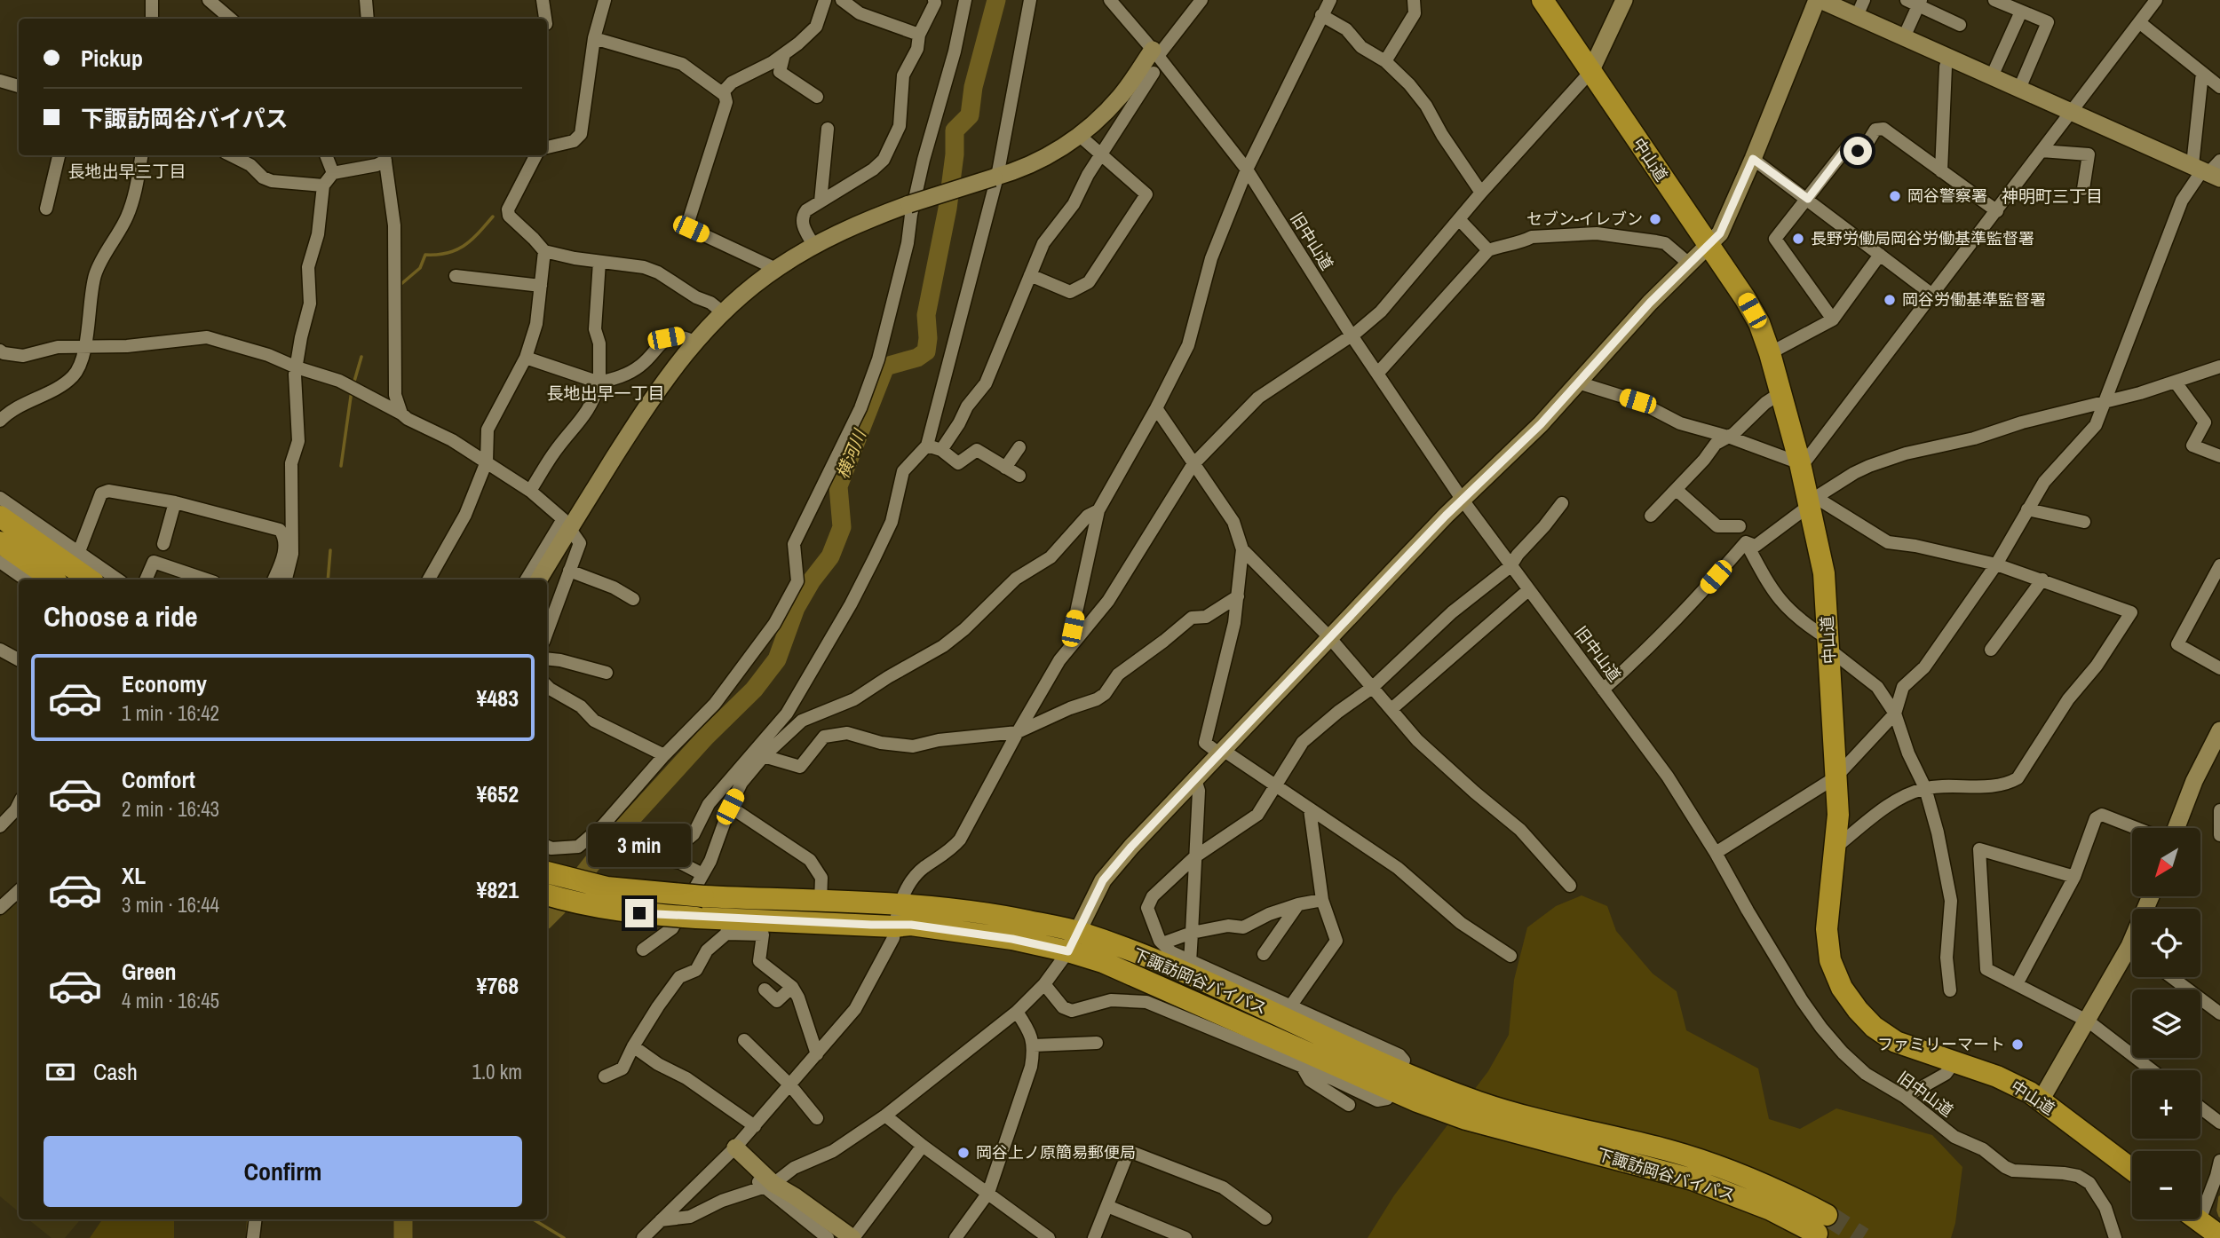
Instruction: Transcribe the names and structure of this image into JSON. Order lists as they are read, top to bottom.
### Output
{
  "streets": {
    "highway": ["中山道", "下諏訪岡谷バイパス"],
    "street": ["旧中山道"]
  },
  "districts": ["長地出早三丁目", "神明町三丁目", "長地出早一丁目"],
  "water": ["横河川"],
  "places": [
    "岡谷警察署",
    "セブン-イレブン",
    "長野労働局岡谷労働基準監督署",
    "岡谷労働基準監督署",
    "ファミリーマート",
    "岡谷上ノ原簡易郵便局"
  ],
  "north": "bottom left",
  "page": {
    "banner": ["Pickup", "下諏訪岡谷バイパス"],
    "heading": "Choose a ride",
    "list": [
      {
        "name": "Economy",
        "note": "1 min · 16:42",
        "value": "¥483"
      },
      {
        "name": "Comfort",
        "note": "2 min · 16:43",
        "value": "¥652"
      },
      {
        "name": "XL",
        "note": "3 min · 16:44",
        "value": "¥821"
      },
      {
        "name": "Green",
        "note": "4 min · 16:45",
        "value": "¥768"
      }
    ],
    "bubble": "3 min",
    "map_buttons": ["+", "−"],
    "pay": ["Cash", "1.0 km"],
    "buttons": "Confirm"
  }
}
